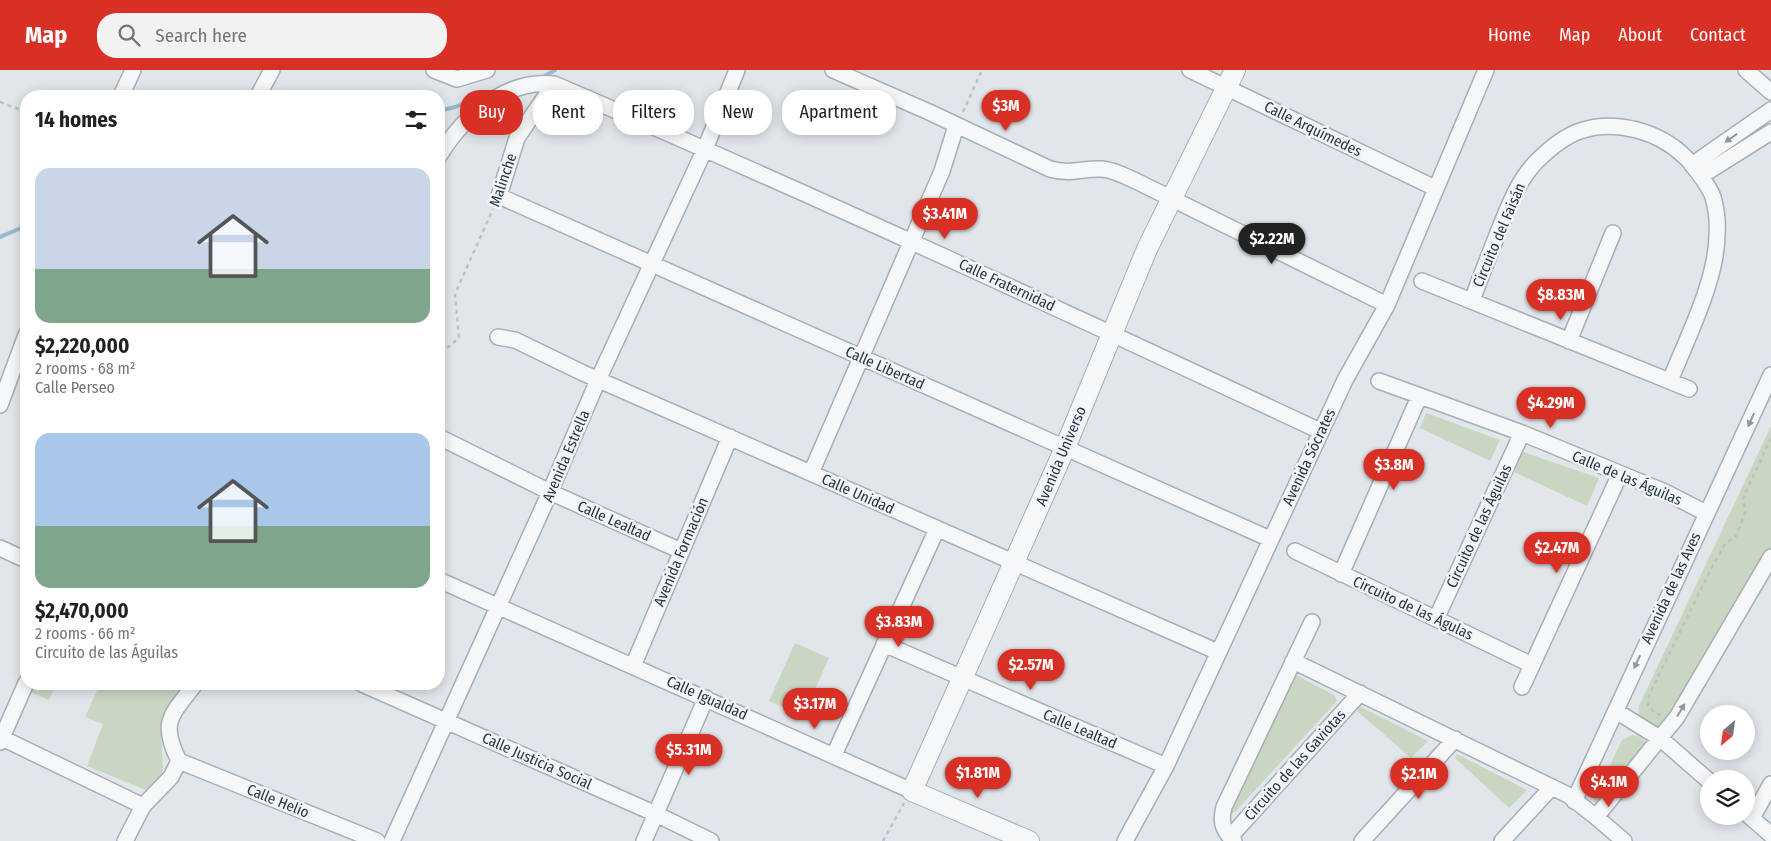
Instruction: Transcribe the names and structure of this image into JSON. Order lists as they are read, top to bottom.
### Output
{
  "streets": {
    "street": [
      "Calle Arquímedes",
      "Malinche",
      "Circuito del Faisán",
      "Calle Fraternidad",
      "Calle Libertad",
      "Avenida Estrella",
      "Avenida Universo",
      "Avenida Sócrates",
      "Calle de las Águilas",
      "Calle Unidad",
      "Calle Lealtad",
      "Circuito de las Águilas",
      "Avenida Formación",
      "Avenida de las Aves",
      "Circuito de las Águlas",
      "Calle Igualdad",
      "Calle Justicia Social",
      "Circuito de las Gaviotas",
      "Calle Helio"
    ]
  },
  "crossings": [
    ["Calle Arquímedes", "Avenida Universo"],
    ["Calle Arquímedes", "Avenida Sócrates"],
    ["Malinche", "Calle Fraternidad"],
    ["Malinche", "Calle Libertad"],
    ["Calle Fraternidad", "Avenida Estrella"],
    ["Calle Fraternidad", "Avenida Universo"],
    ["Calle Fraternidad", "Avenida Sócrates"],
    ["Calle Libertad", "Avenida Estrella"],
    ["Calle Libertad", "Avenida Universo"],
    ["Calle Libertad", "Avenida Sócrates"],
    ["Avenida Estrella", "Calle Unidad"],
    ["Avenida Estrella", "Calle Lealtad"],
    ["Avenida Estrella", "Calle Igualdad"],
    ["Avenida Estrella", "Calle Justicia Social"],
    ["Avenida Universo", "Calle Unidad"],
    ["Avenida Universo", "Calle Lealtad"],
    ["Avenida Universo", "Calle Igualdad"],
    ["Avenida Sócrates", "Calle Unidad"],
    ["Avenida Sócrates", "Calle Lealtad"],
    ["Calle de las Águilas", "Circuito de las Águilas"],
    ["Calle de las Águilas", "Avenida de las Aves"],
    ["Calle Unidad", "Avenida Formación"],
    ["Calle Lealtad", "Avenida Formación"],
    ["Circuito de las Águilas", "Circuito de las Águlas"],
    ["Avenida Formación", "Calle Igualdad"],
    ["Avenida de las Aves", "Circuito de las Gaviotas"]
  ],
  "north": "bottom left",
  "page": {
    "header": "Map",
    "search": "Search here",
    "nav": [
      "Home",
      "Map",
      "About",
      "Contact"
    ],
    "price": [
      "$3M",
      "$3.41M",
      "$2.22M",
      "$8.83M",
      "$4.29M",
      "$3.8M",
      "$2.47M",
      "$3.83M",
      "$2.57M",
      "$3.17M",
      "$5.31M",
      "$1.81M",
      "$2.1M",
      "$4.1M"
    ],
    "chip": [
      "Buy",
      "Rent",
      "Filters",
      "New",
      "Apartment"
    ],
    "heading": "14 homes",
    "list": [
      {
        "name": "$2,220,000",
        "note": "2 rooms · 68 m² · Calle Perseo"
      },
      {
        "name": "$2,470,000",
        "note": "2 rooms · 66 m² · Circuito de las Águilas"
      }
    ]
  }
}
